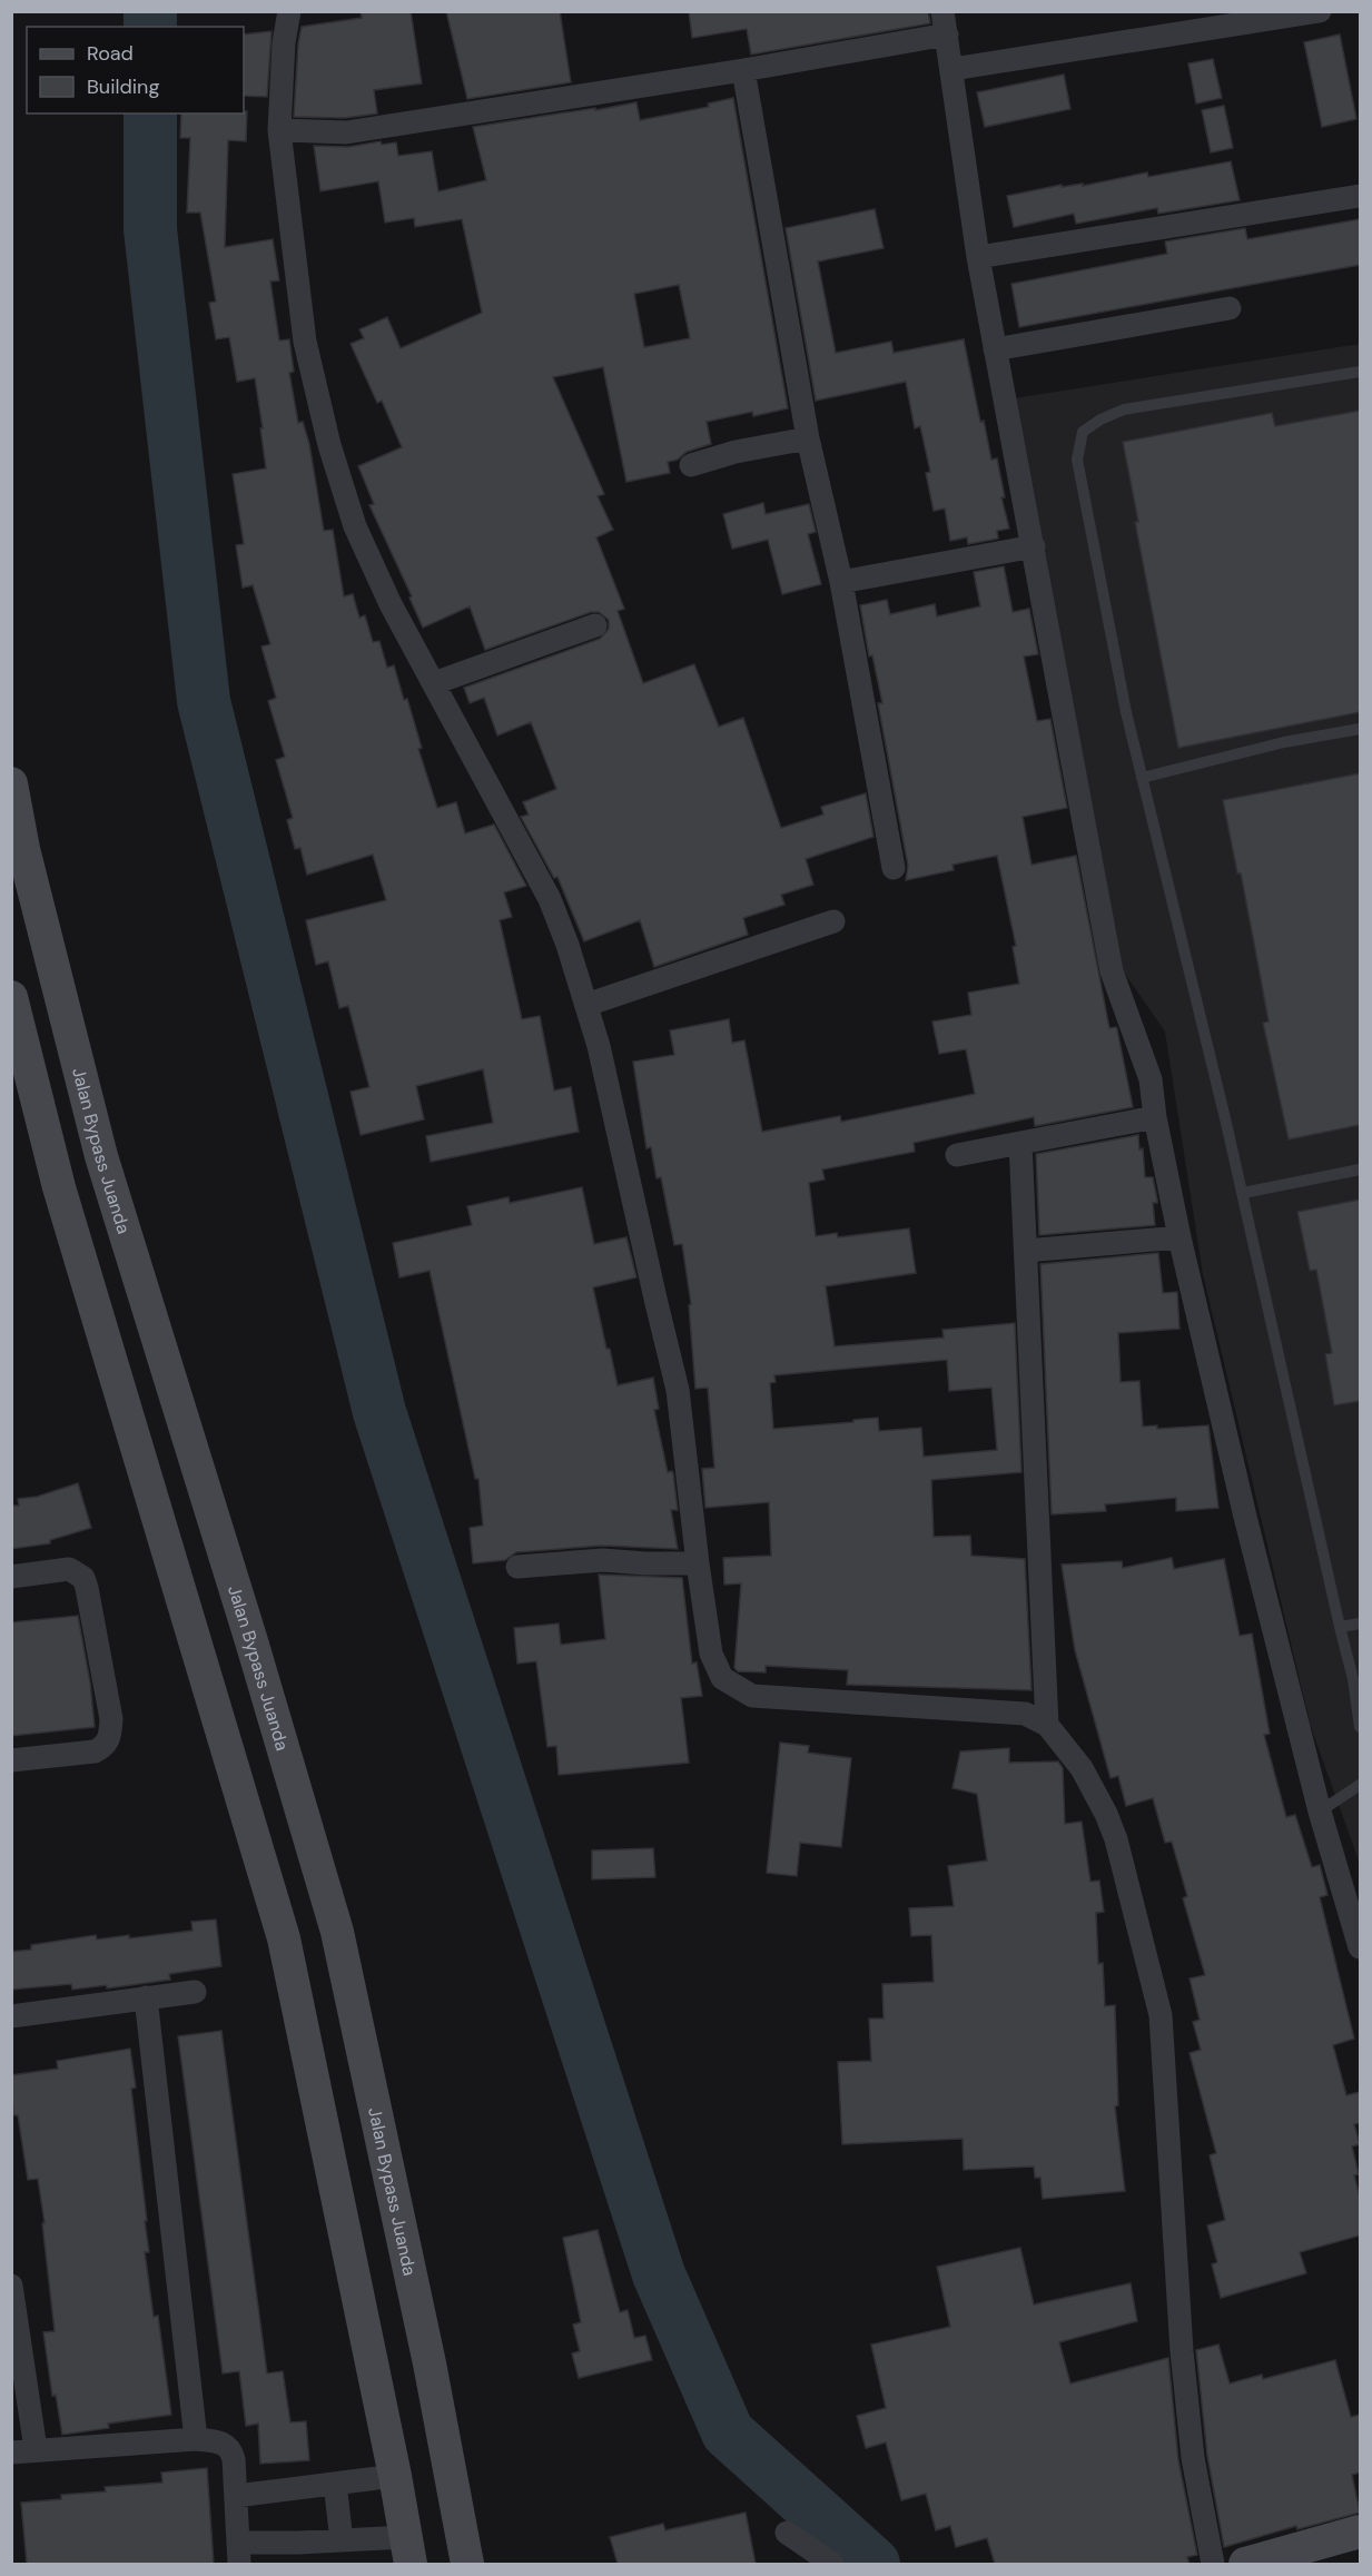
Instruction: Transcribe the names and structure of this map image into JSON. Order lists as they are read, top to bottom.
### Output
{
  "streets": {
    "main road": ["Jalan Bypass Juanda"]
  },
  "legend": ["Road", "Building"]
}
